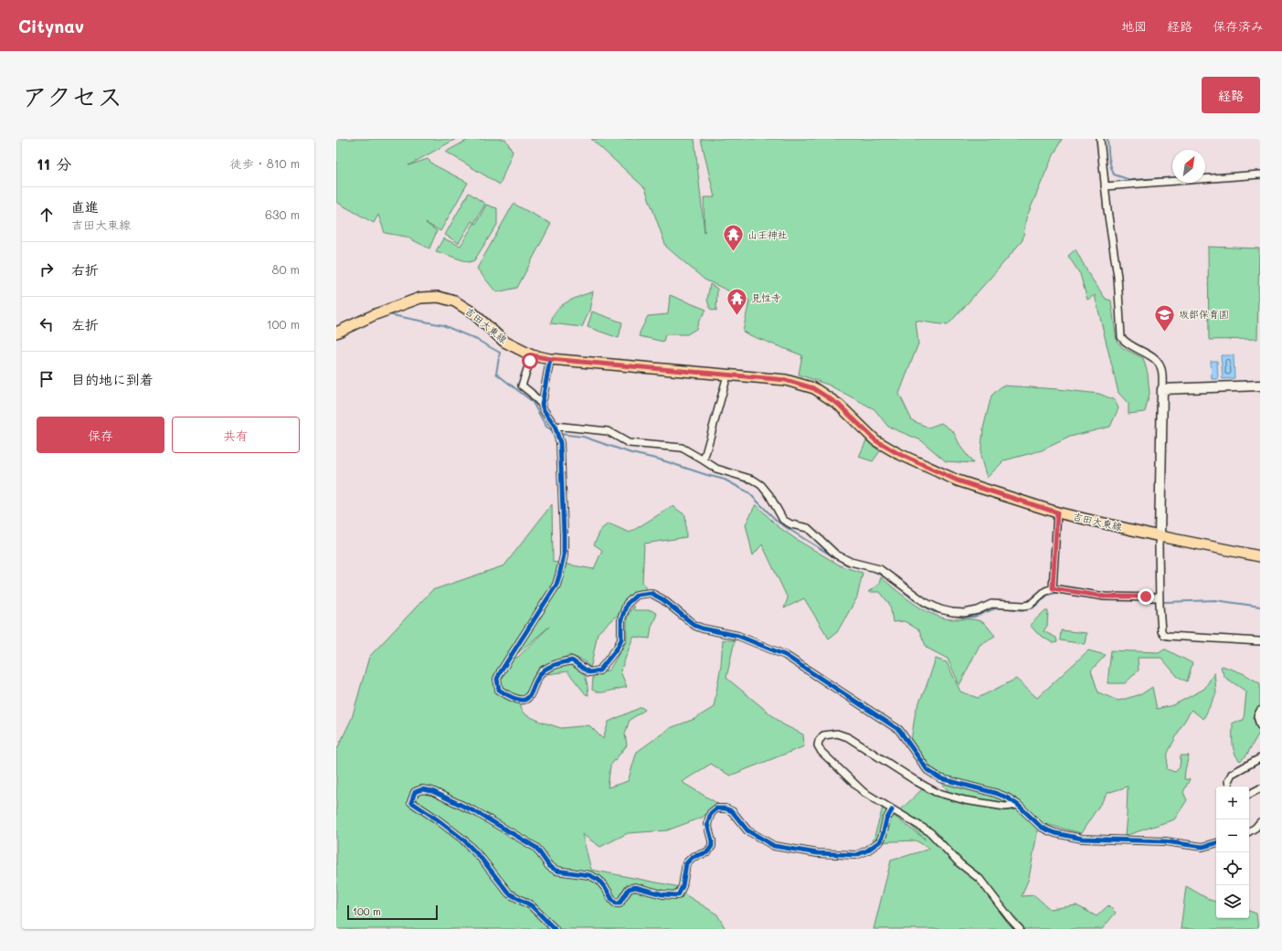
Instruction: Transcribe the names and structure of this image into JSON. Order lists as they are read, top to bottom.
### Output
{
  "streets": {
    "main road": ["吉田大東線"]
  },
  "places": {
    "temple": ["山王神社", "見性寺"],
    "school or university": ["坂部保育園"]
  },
  "scale_bar": "100 m",
  "north": "top right",
  "page": {
    "header": "Citynav",
    "nav": ["地図", "経路", "保存済み"],
    "title": "アクセス",
    "buttons": [
      "経路",
      ["保存", "共有"]
    ],
    "heading": ["11 分", "徒歩 · 810 m"],
    "list": [
      ["直進", "吉田大東線", "630 m"],
      ["右折", "80 m"],
      ["左折", "100 m"],
      "目的地に到着"
    ],
    "map_buttons": ["+", "−"],
    "scale": "100 m"
  }
}
